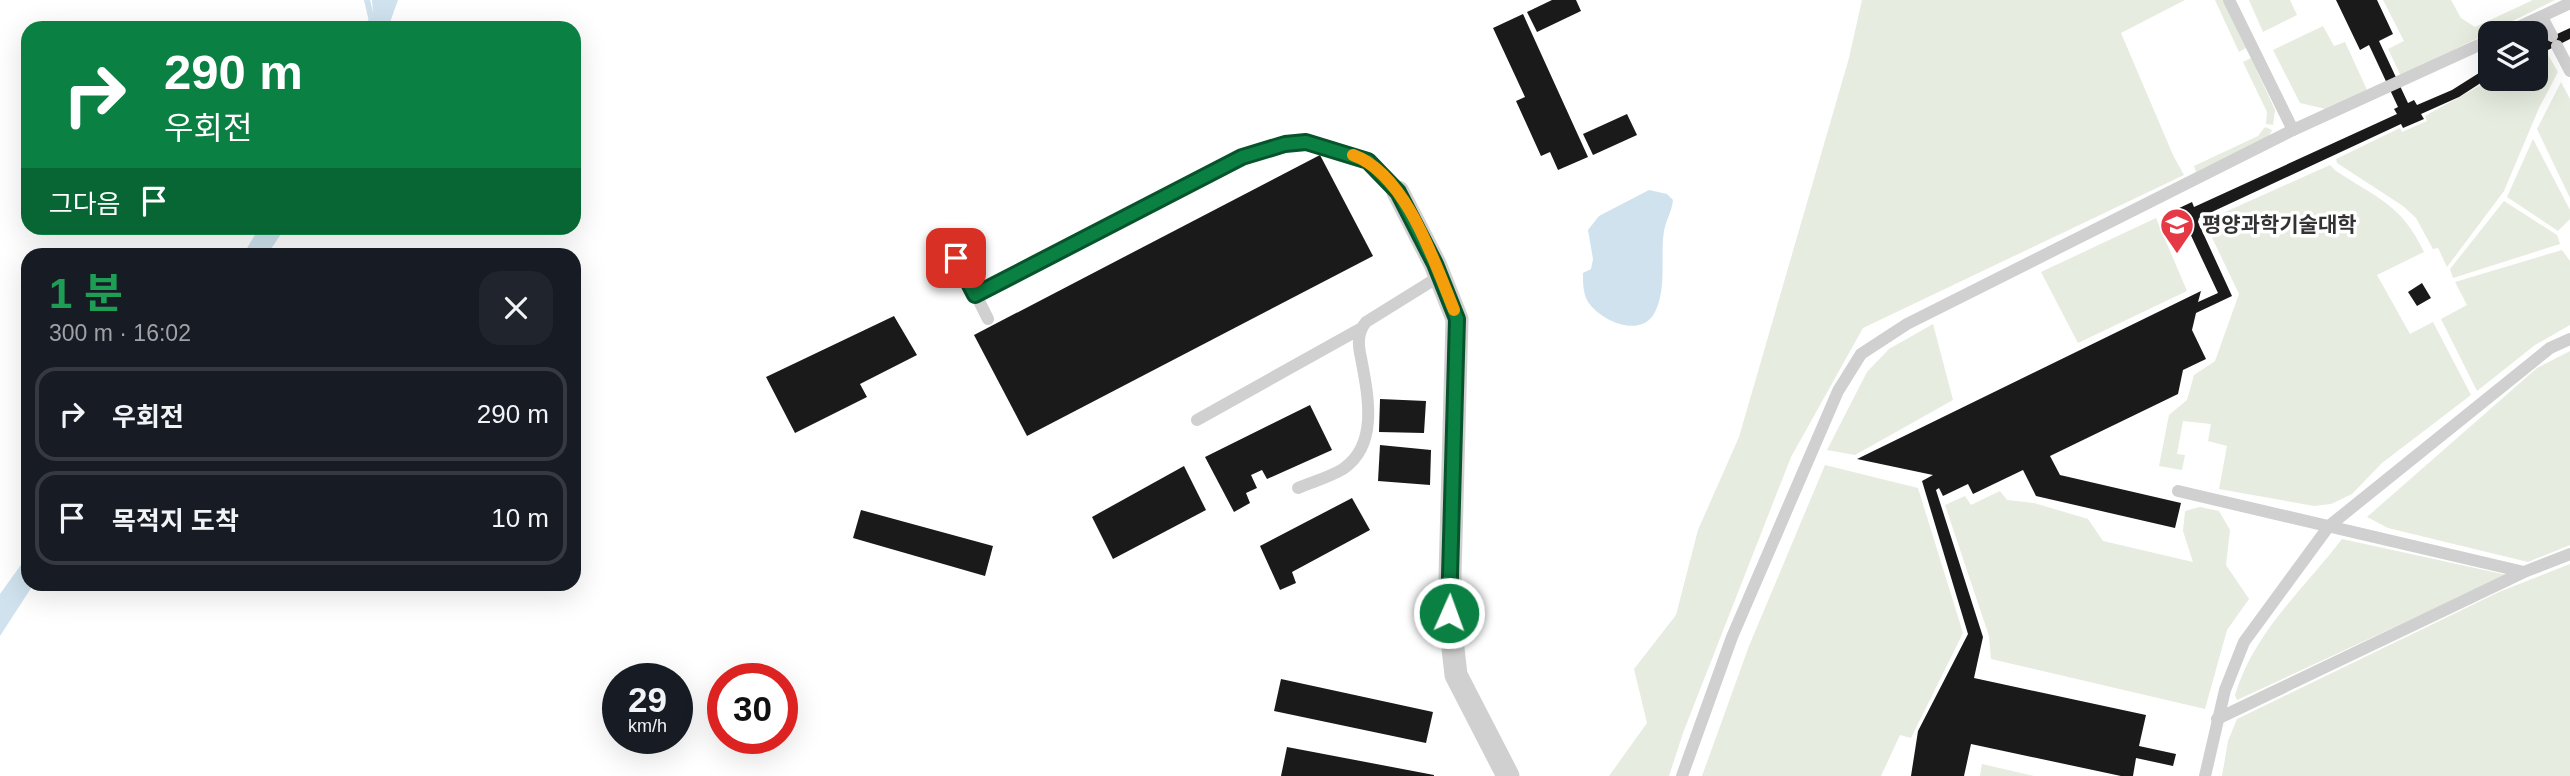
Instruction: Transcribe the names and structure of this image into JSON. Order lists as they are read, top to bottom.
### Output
{
  "places": {
    "school or university": ["평양과학기술대학"]
  },
  "page": {
    "turn": ["290 m", "우회전"],
    "then": "그다음",
    "heading": ["1 분", "300 m · 16:02"],
    "list": [
      {
        "name": "우회전",
        "value": "290 m"
      },
      {
        "name": "목적지 도착",
        "value": "10 m"
      }
    ],
    "speed": "29 km/h",
    "limit": "30"
  }
}
